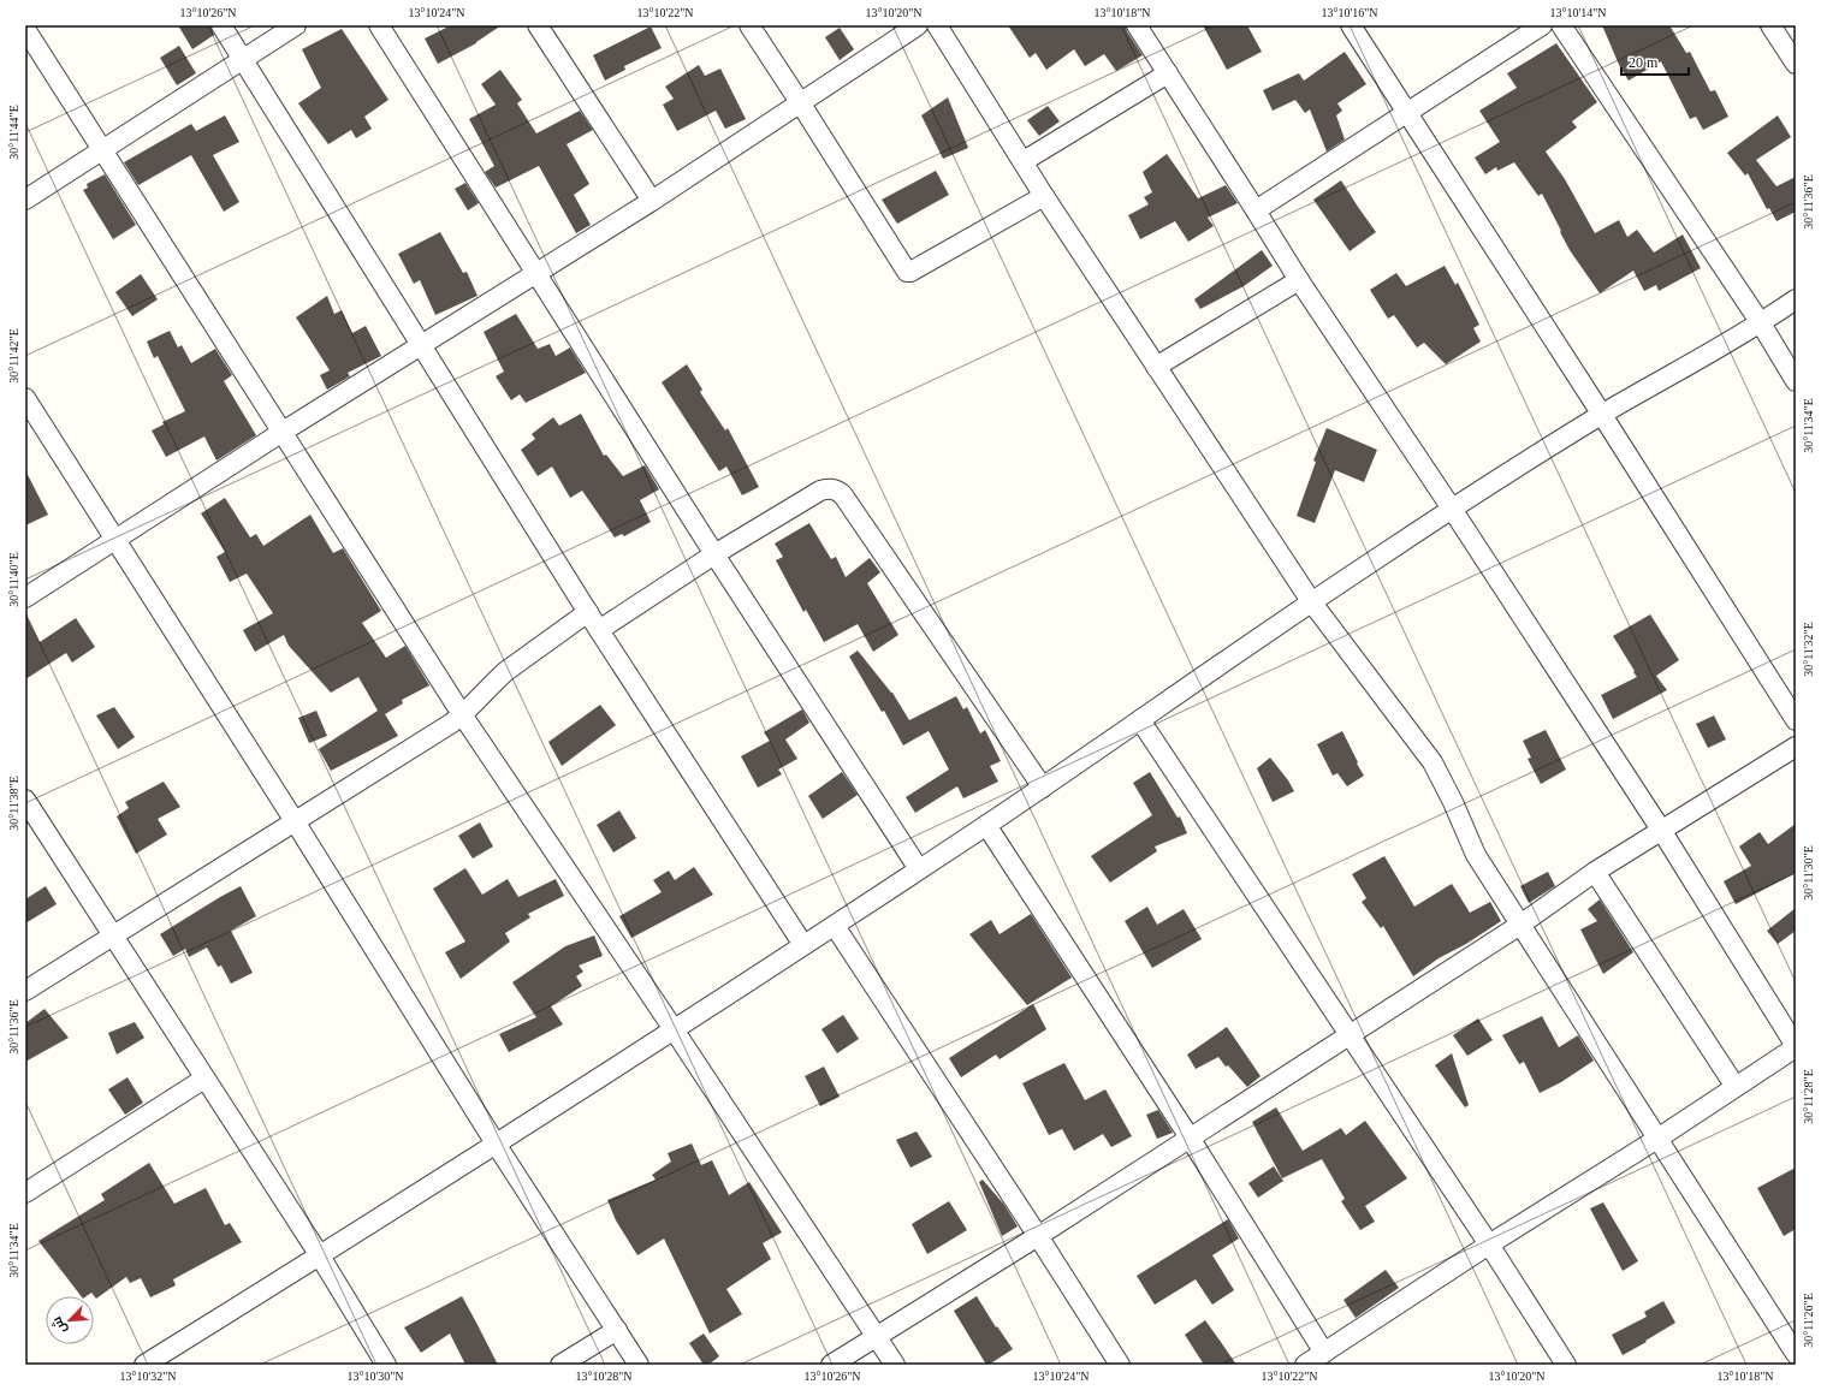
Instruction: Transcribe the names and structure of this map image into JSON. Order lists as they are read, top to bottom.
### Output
{
  "scale_bar": "20 m",
  "north": "bottom left",
  "coordinates": [
    "13°10'26\"N",
    "13°10'24\"N",
    "13°10'22\"N",
    "13°10'20\"N",
    "13°10'18\"N",
    "13°10'16\"N",
    "13°10'14\"N",
    "30°11'44\"E",
    "30°11'36\"E",
    "30°11'42\"E",
    "30°11'34\"E",
    "30°11'40\"E",
    "30°11'32\"E",
    "30°11'38\"E",
    "30°11'30\"E",
    "30°11'28\"E",
    "30°11'26\"E",
    "13°10'32\"N",
    "13°10'30\"N",
    "13°10'28\"N"
  ]
}
